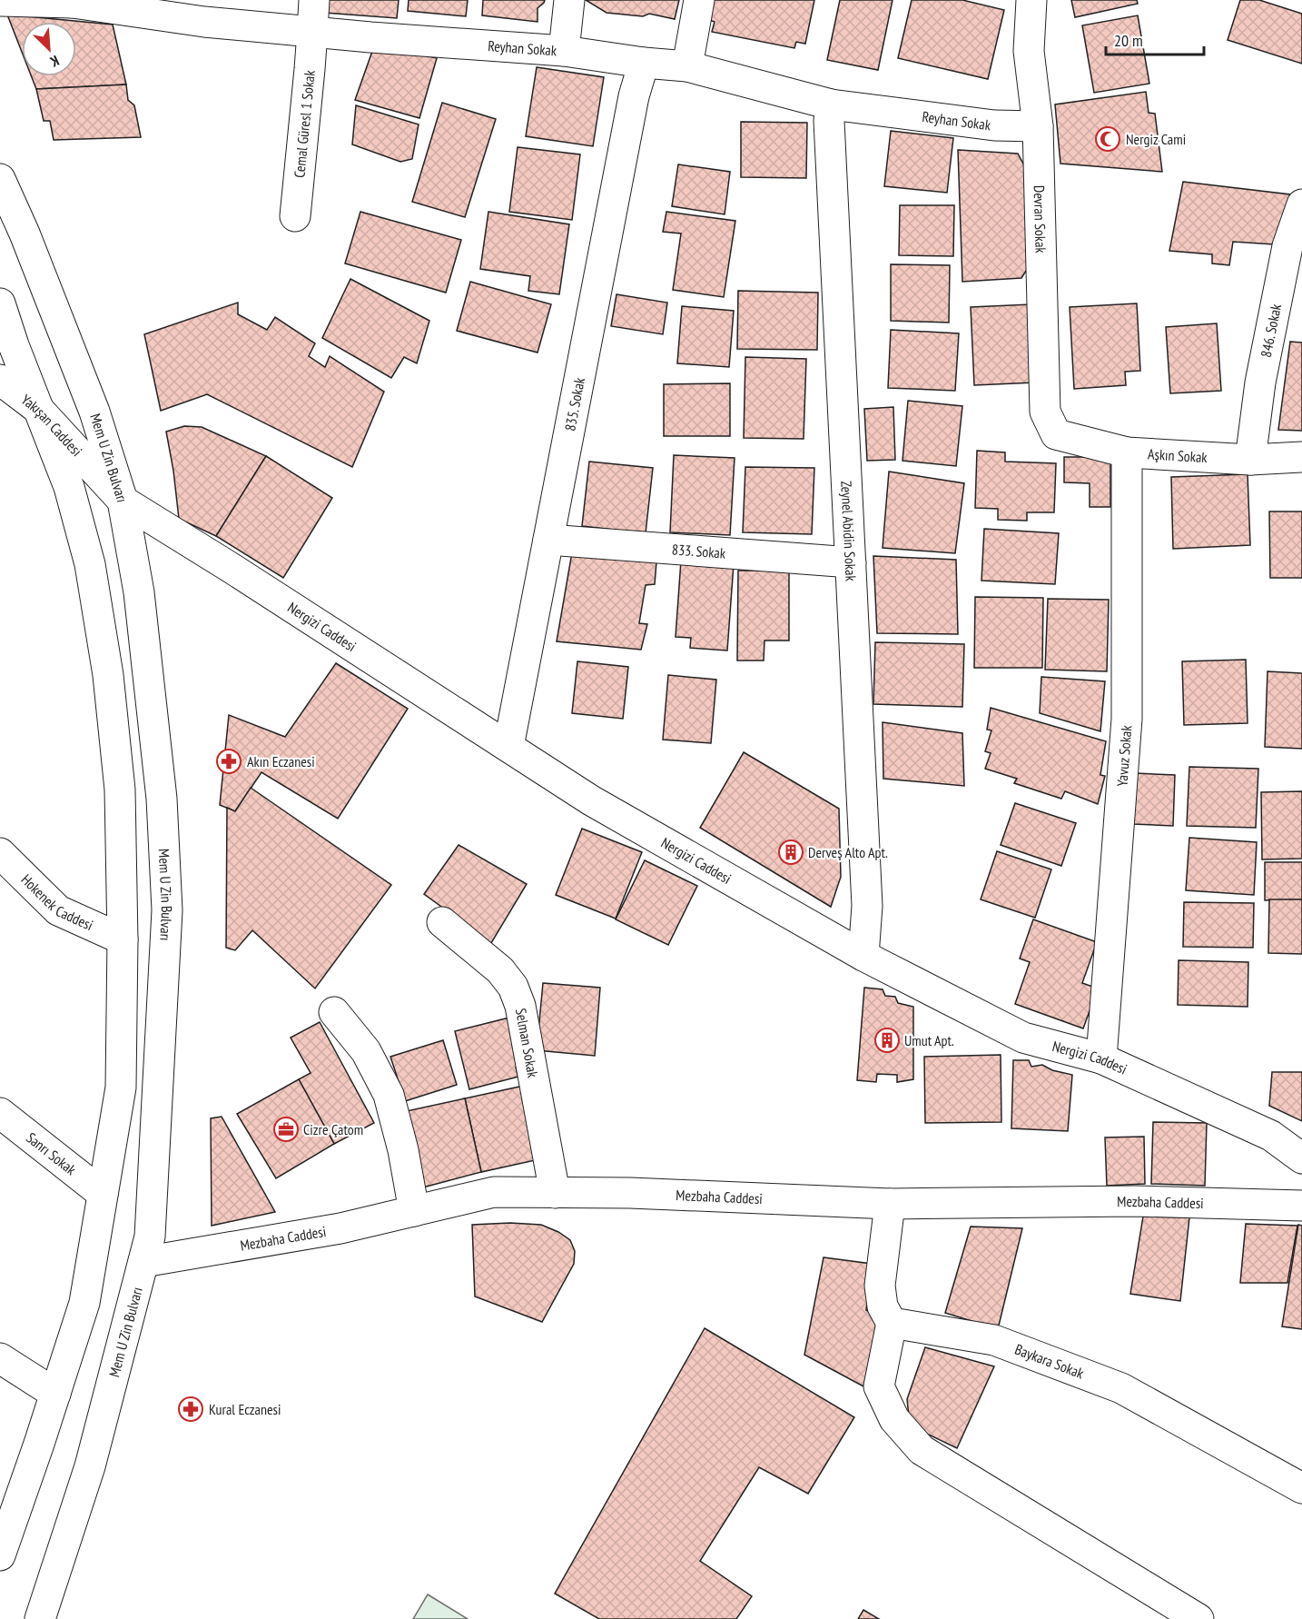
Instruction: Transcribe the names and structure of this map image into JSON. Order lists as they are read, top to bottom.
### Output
{
  "streets": {
    "street": [
      "Reyhan Sokak",
      "Cemal Güresl 1 Sokak",
      "Devran Sokak",
      "846. Sokak",
      "835. Sokak",
      "Yakışan Caddesi",
      "Aşkın Sokak",
      "Mem U Zin Bulvarı",
      "Zeynel Abidin Sokak",
      "833. Sokak",
      "Nergizi Caddesi",
      "Yavuz Sokak",
      "Hokenek Caddesi",
      "Selman Sokak",
      "Sanrı Sokak",
      "Mezbaha Caddesi",
      "Baykara Sokak"
    ]
  },
  "crossings": [
    ["Reyhan Sokak", "Cemal Güresl 1 Sokak"],
    ["Reyhan Sokak", "Devran Sokak"],
    ["Reyhan Sokak", "835. Sokak"],
    ["Reyhan Sokak", "Zeynel Abidin Sokak"],
    ["Devran Sokak", "Aşkın Sokak"],
    ["846. Sokak", "Aşkın Sokak"],
    ["835. Sokak", "833. Sokak"],
    ["835. Sokak", "Nergizi Caddesi"],
    ["Yakışan Caddesi", "Mem U Zin Bulvarı"],
    ["Yakışan Caddesi", "Nergizi Caddesi"],
    ["Aşkın Sokak", "Yavuz Sokak"],
    ["Mem U Zin Bulvarı", "Nergizi Caddesi"],
    ["Mem U Zin Bulvarı", "Mezbaha Caddesi"],
    ["Zeynel Abidin Sokak", "833. Sokak"],
    ["Zeynel Abidin Sokak", "Nergizi Caddesi"],
    ["Nergizi Caddesi", "Yavuz Sokak"],
    ["Selman Sokak", "Mezbaha Caddesi"]
  ],
  "places": {
    "mosque": ["Nergiz Cami"],
    "pharmacy": ["Akın Eczanesi", "Kural Eczanesi"],
    "building": ["Derveş Alto Apt.", "Umut Apt."],
    "office": ["Cizre Çatom"]
  },
  "scale_bar": "20 m",
  "north": "bottom right"
}
